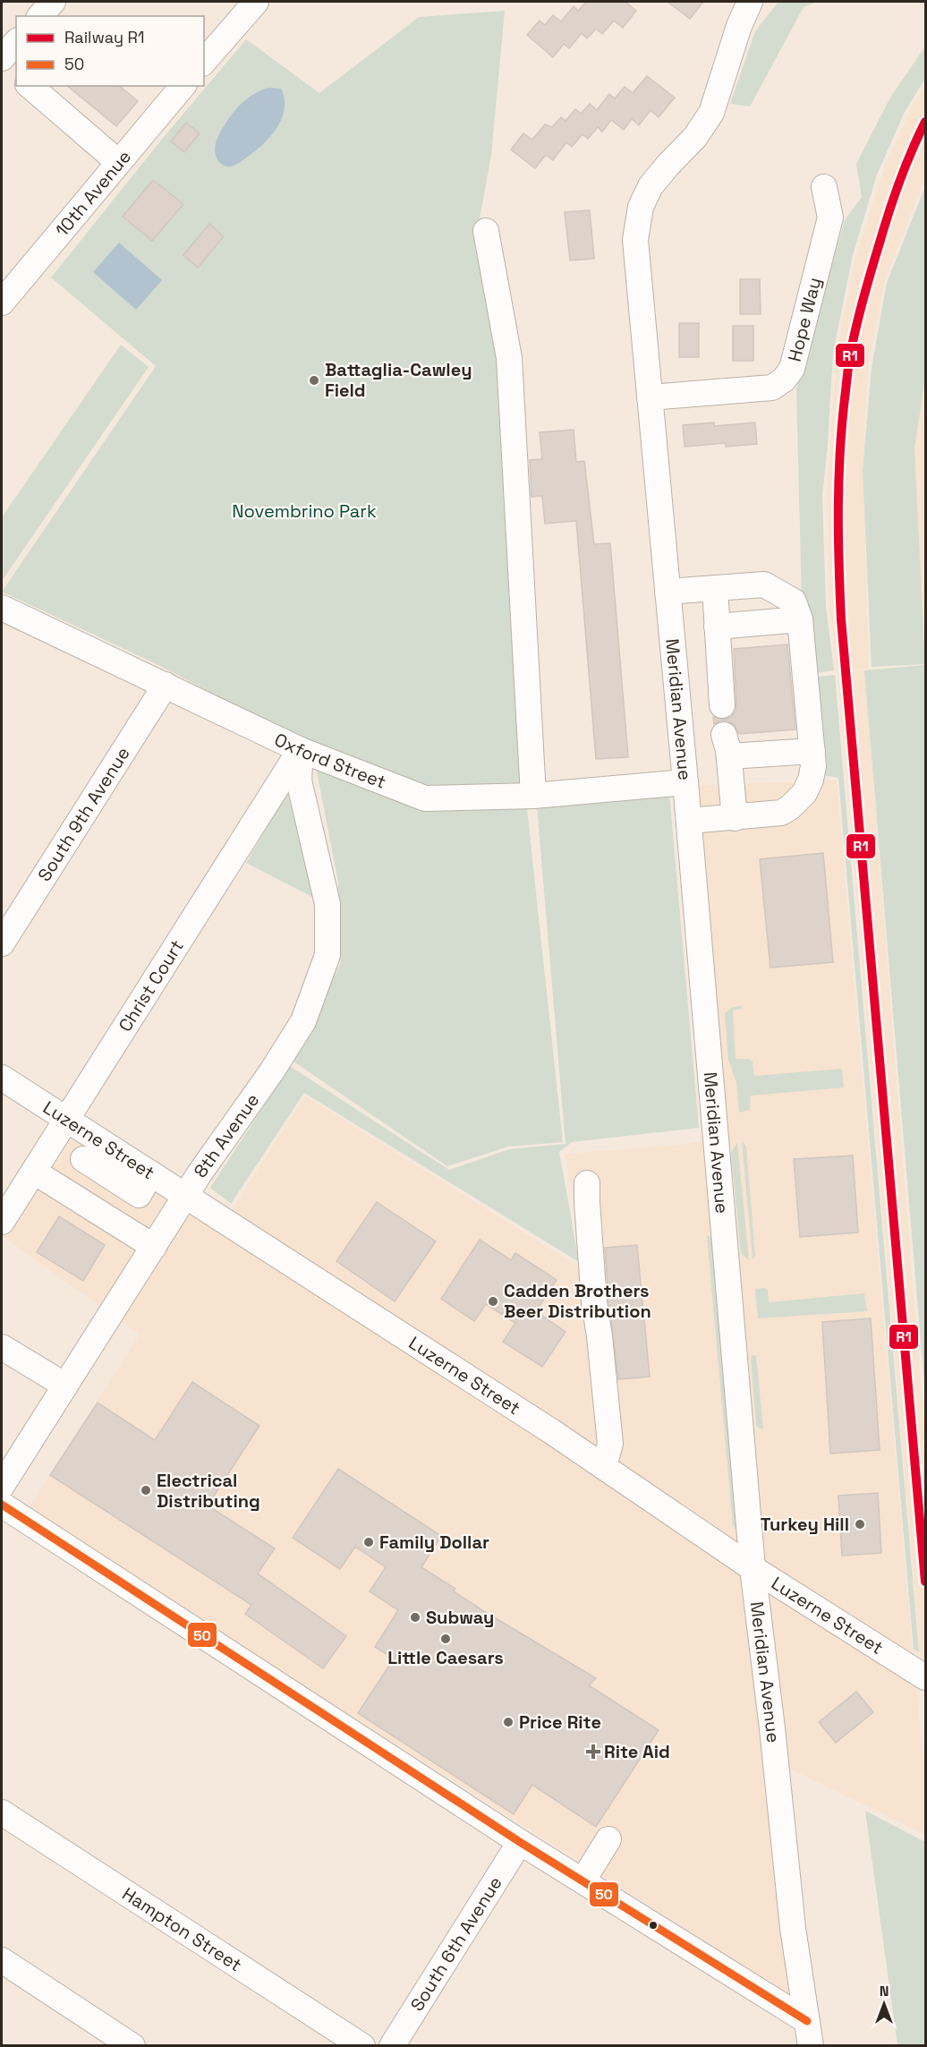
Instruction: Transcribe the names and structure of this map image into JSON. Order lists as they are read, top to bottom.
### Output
{
  "streets": {
    "street": [
      "10th Avenue",
      "Hope Way",
      "Meridian Avenue",
      "Oxford Street",
      "South 9th Avenue",
      "Christ Court",
      "8th Avenue",
      "Luzerne Street",
      "Hampton Street",
      "South 6th Avenue"
    ]
  },
  "crossings": [
    ["Hope Way", "Meridian Avenue"],
    ["Meridian Avenue", "Oxford Street"],
    ["Meridian Avenue", "Luzerne Street"],
    ["Oxford Street", "South 9th Avenue"],
    ["Oxford Street", "Christ Court"],
    ["Oxford Street", "8th Avenue"],
    ["Christ Court", "8th Avenue"],
    ["Christ Court", "Luzerne Street"],
    ["8th Avenue", "Luzerne Street"]
  ],
  "parks": ["Novembrino Park"],
  "places": {
    "other": [
      "Battaglia-Cawley Field",
      "Cadden Brothers Beer Distribution",
      "Electrical Distributing",
      "Turkey Hill",
      "Family Dollar",
      "Subway",
      "Little Caesars",
      "Price Rite"
    ],
    "health": ["Rite Aid"]
  },
  "lines": ["rail line R1", "transit line 50"],
  "legend": ["Railway R1", "50"],
  "north": "top"
}
